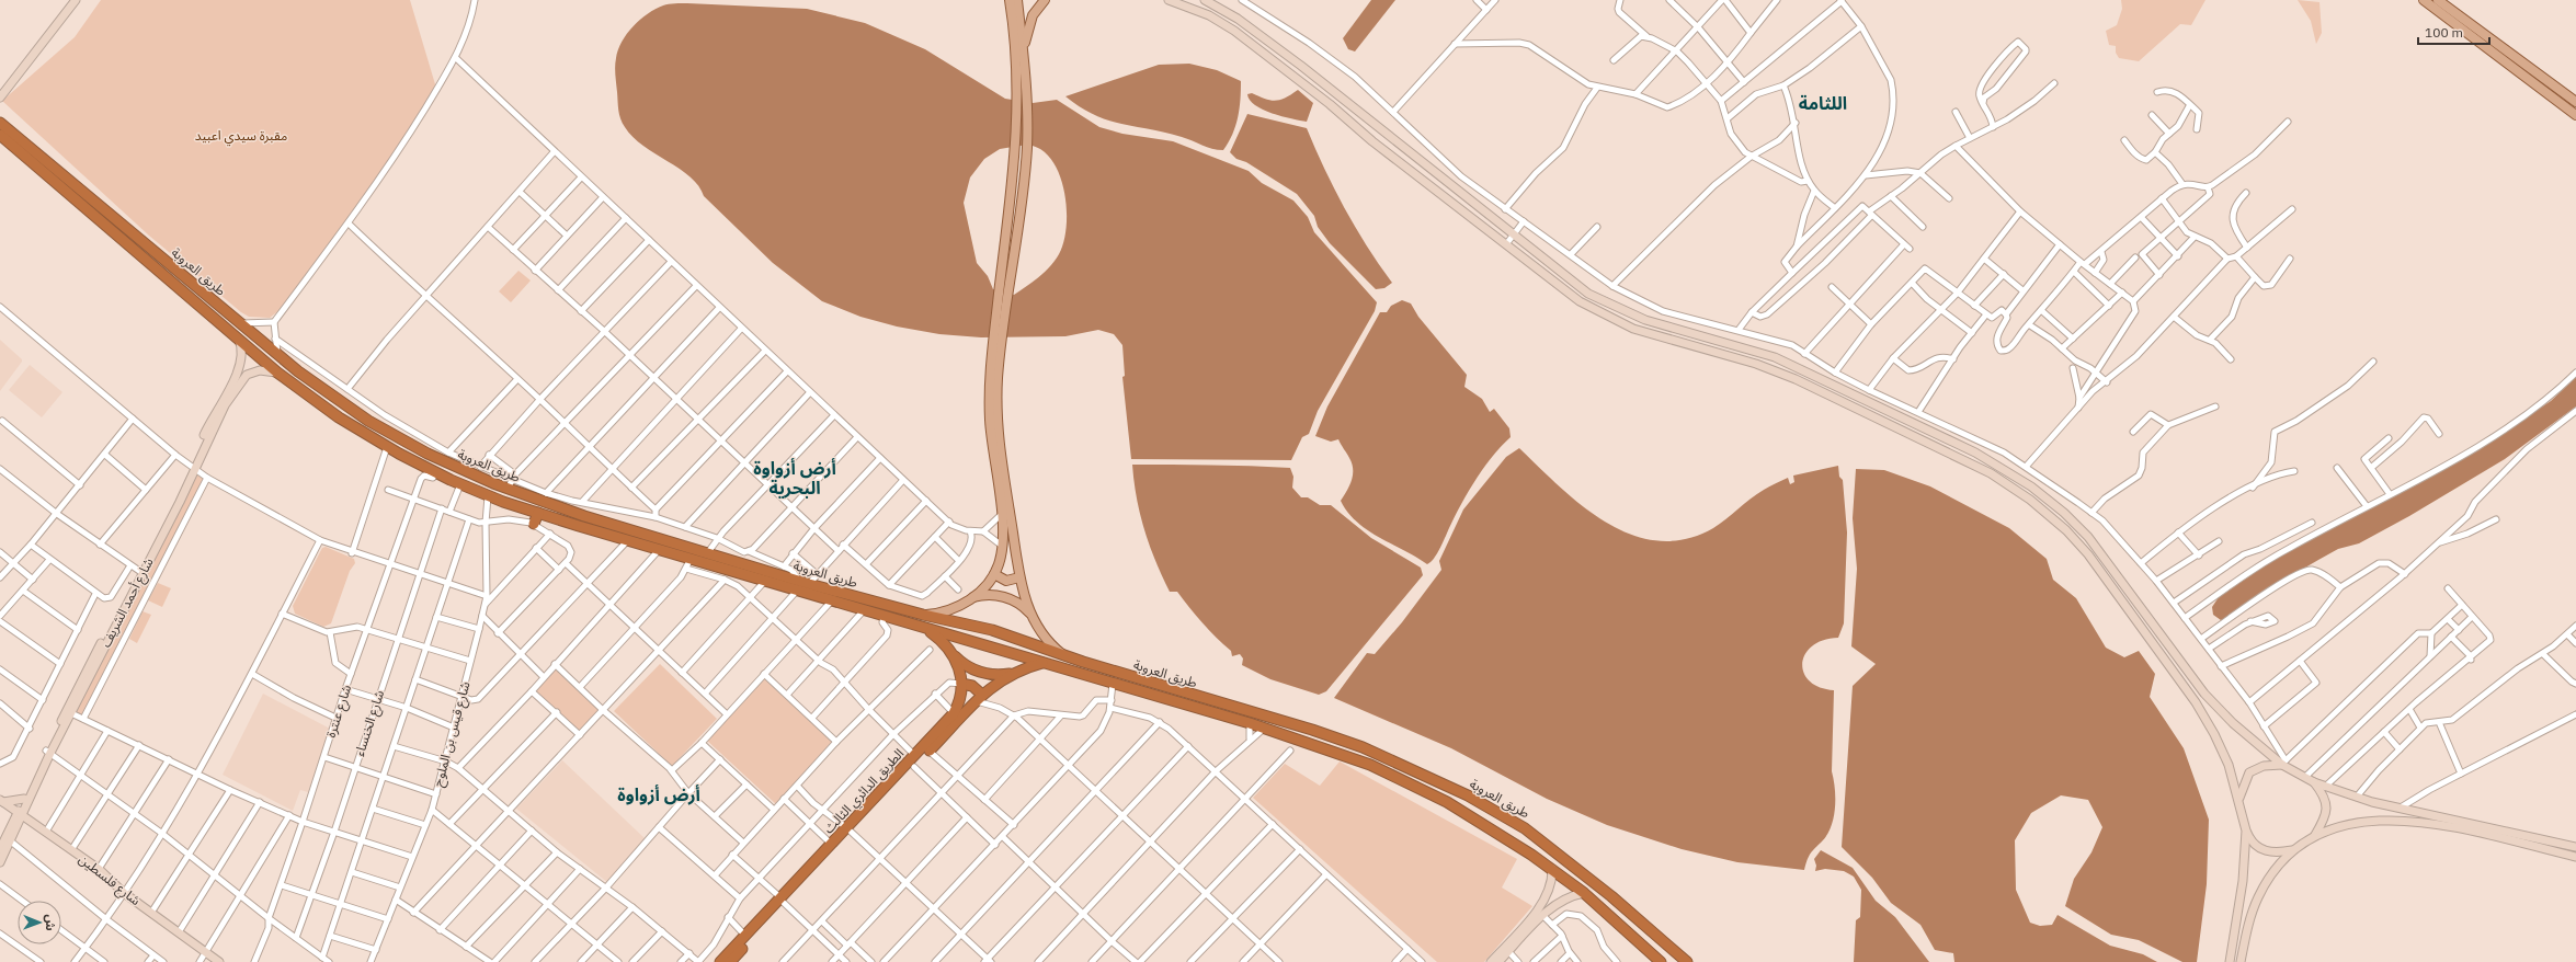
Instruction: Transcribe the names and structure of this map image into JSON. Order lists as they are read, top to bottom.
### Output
{
  "streets": {
    "highway": ["طريق العروبة", "الطريق الدائري الثالث"],
    "main road": ["شارع أحمد الشريف", "شارع فلسطين"],
    "street": ["شارع عنترة", "شارع الخنساء", "شارع قيس بن الملوح"]
  },
  "crossings": [
    ["طريق العروبة", "شارع أحمد الشريف"],
    ["طريق العروبة", "شارع عنترة"],
    ["طريق العروبة", "شارع قيس بن الملوح"],
    ["طريق العروبة", "الطريق الدائري الثالث"],
    ["شارع أحمد الشريف", "شارع فلسطين"]
  ],
  "districts": ["اللثامة", "أرض أزواوة البحرية", "أرض أزواوة"],
  "parks": ["مقبرة سيدي اعبيد"],
  "scale_bar": "100 m",
  "north": "right"
}
